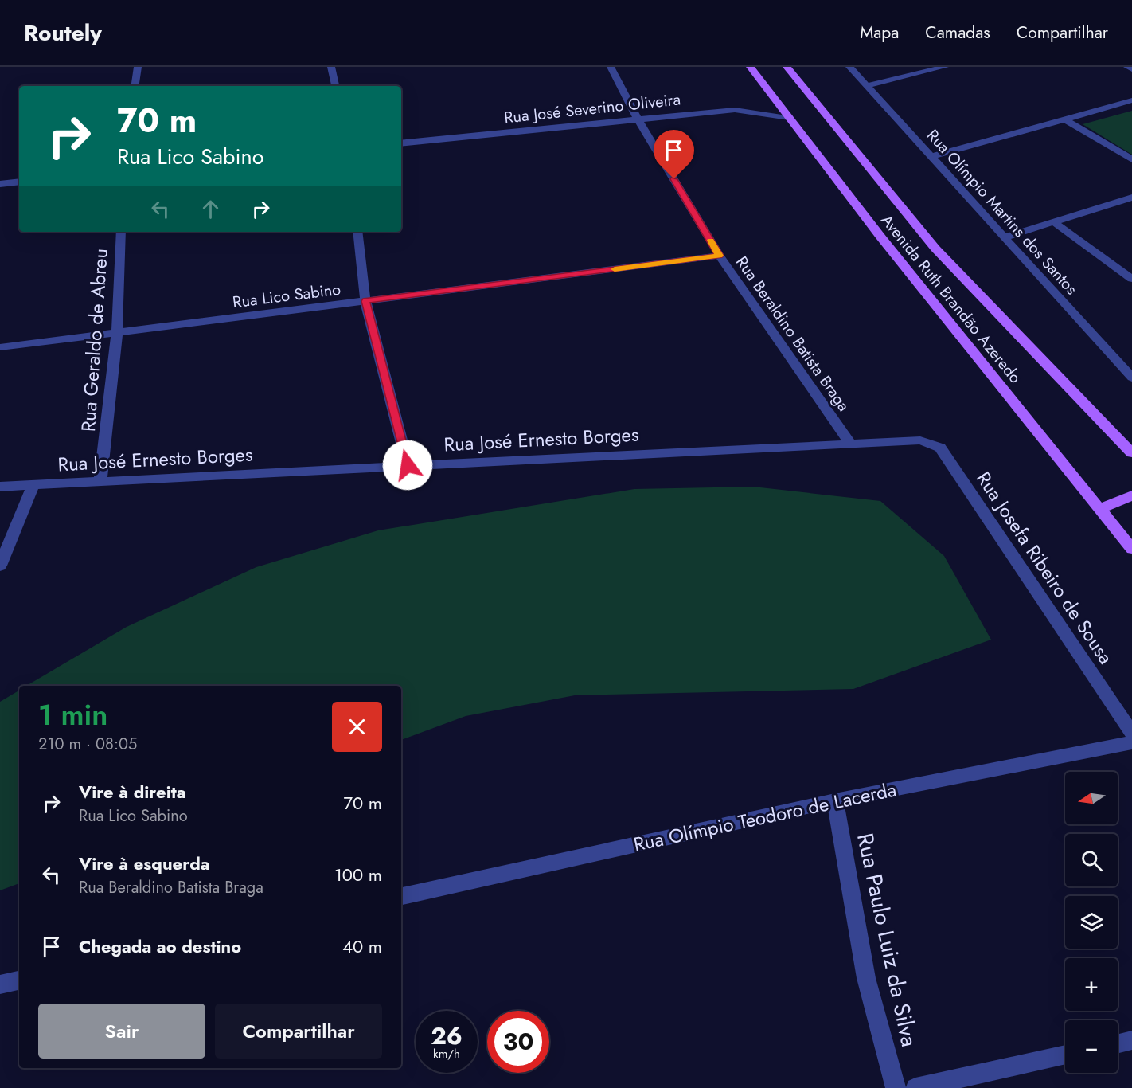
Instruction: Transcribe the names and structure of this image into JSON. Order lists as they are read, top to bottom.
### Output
{
  "streets": {
    "main road": ["Avenida Ruth Brandão Azeredo"],
    "street": [
      "Rua José Severino Oliveira",
      "Rua Olímpio Martins dos Santos",
      "Rua Lico Sabino",
      "Rua Beraldino Batista Braga",
      "Rua Geraldo de Abreu",
      "Rua José Ernesto Borges",
      "Rua Josefa Ribeiro de Sousa",
      "Rua Olímpio Teodoro de Lacerda",
      "Rua Paulo Luiz da Silva"
    ]
  },
  "crossings": [
    ["Rua José Severino Oliveira", "Avenida Ruth Brandão Azeredo"],
    ["Rua José Severino Oliveira", "Rua Beraldino Batista Braga"],
    ["Rua Lico Sabino", "Rua Beraldino Batista Braga"],
    ["Rua Lico Sabino", "Rua Geraldo de Abreu"],
    ["Rua Beraldino Batista Braga", "Rua José Ernesto Borges"],
    ["Rua Geraldo de Abreu", "Rua José Ernesto Borges"],
    ["Rua José Ernesto Borges", "Rua Josefa Ribeiro de Sousa"],
    ["Rua Olímpio Teodoro de Lacerda", "Rua Paulo Luiz da Silva"]
  ],
  "north": "left",
  "page": {
    "header": "Routely",
    "nav": ["Mapa", "Camadas", "Compartilhar"],
    "turn": ["70 m", "Rua Lico Sabino"],
    "heading": ["1 min", "210 m · 08:05"],
    "list": [
      {
        "name": "Vire à direita",
        "note": "Rua Lico Sabino",
        "value": "70 m"
      },
      {
        "name": "Vire à esquerda",
        "note": "Rua Beraldino Batista Braga",
        "value": "100 m"
      },
      {
        "name": "Chegada ao destino",
        "value": "40 m"
      }
    ],
    "map_buttons": ["+", "−"],
    "buttons": ["Sair", "Compartilhar"],
    "speed": "26 km/h",
    "limit": "30"
  }
}
